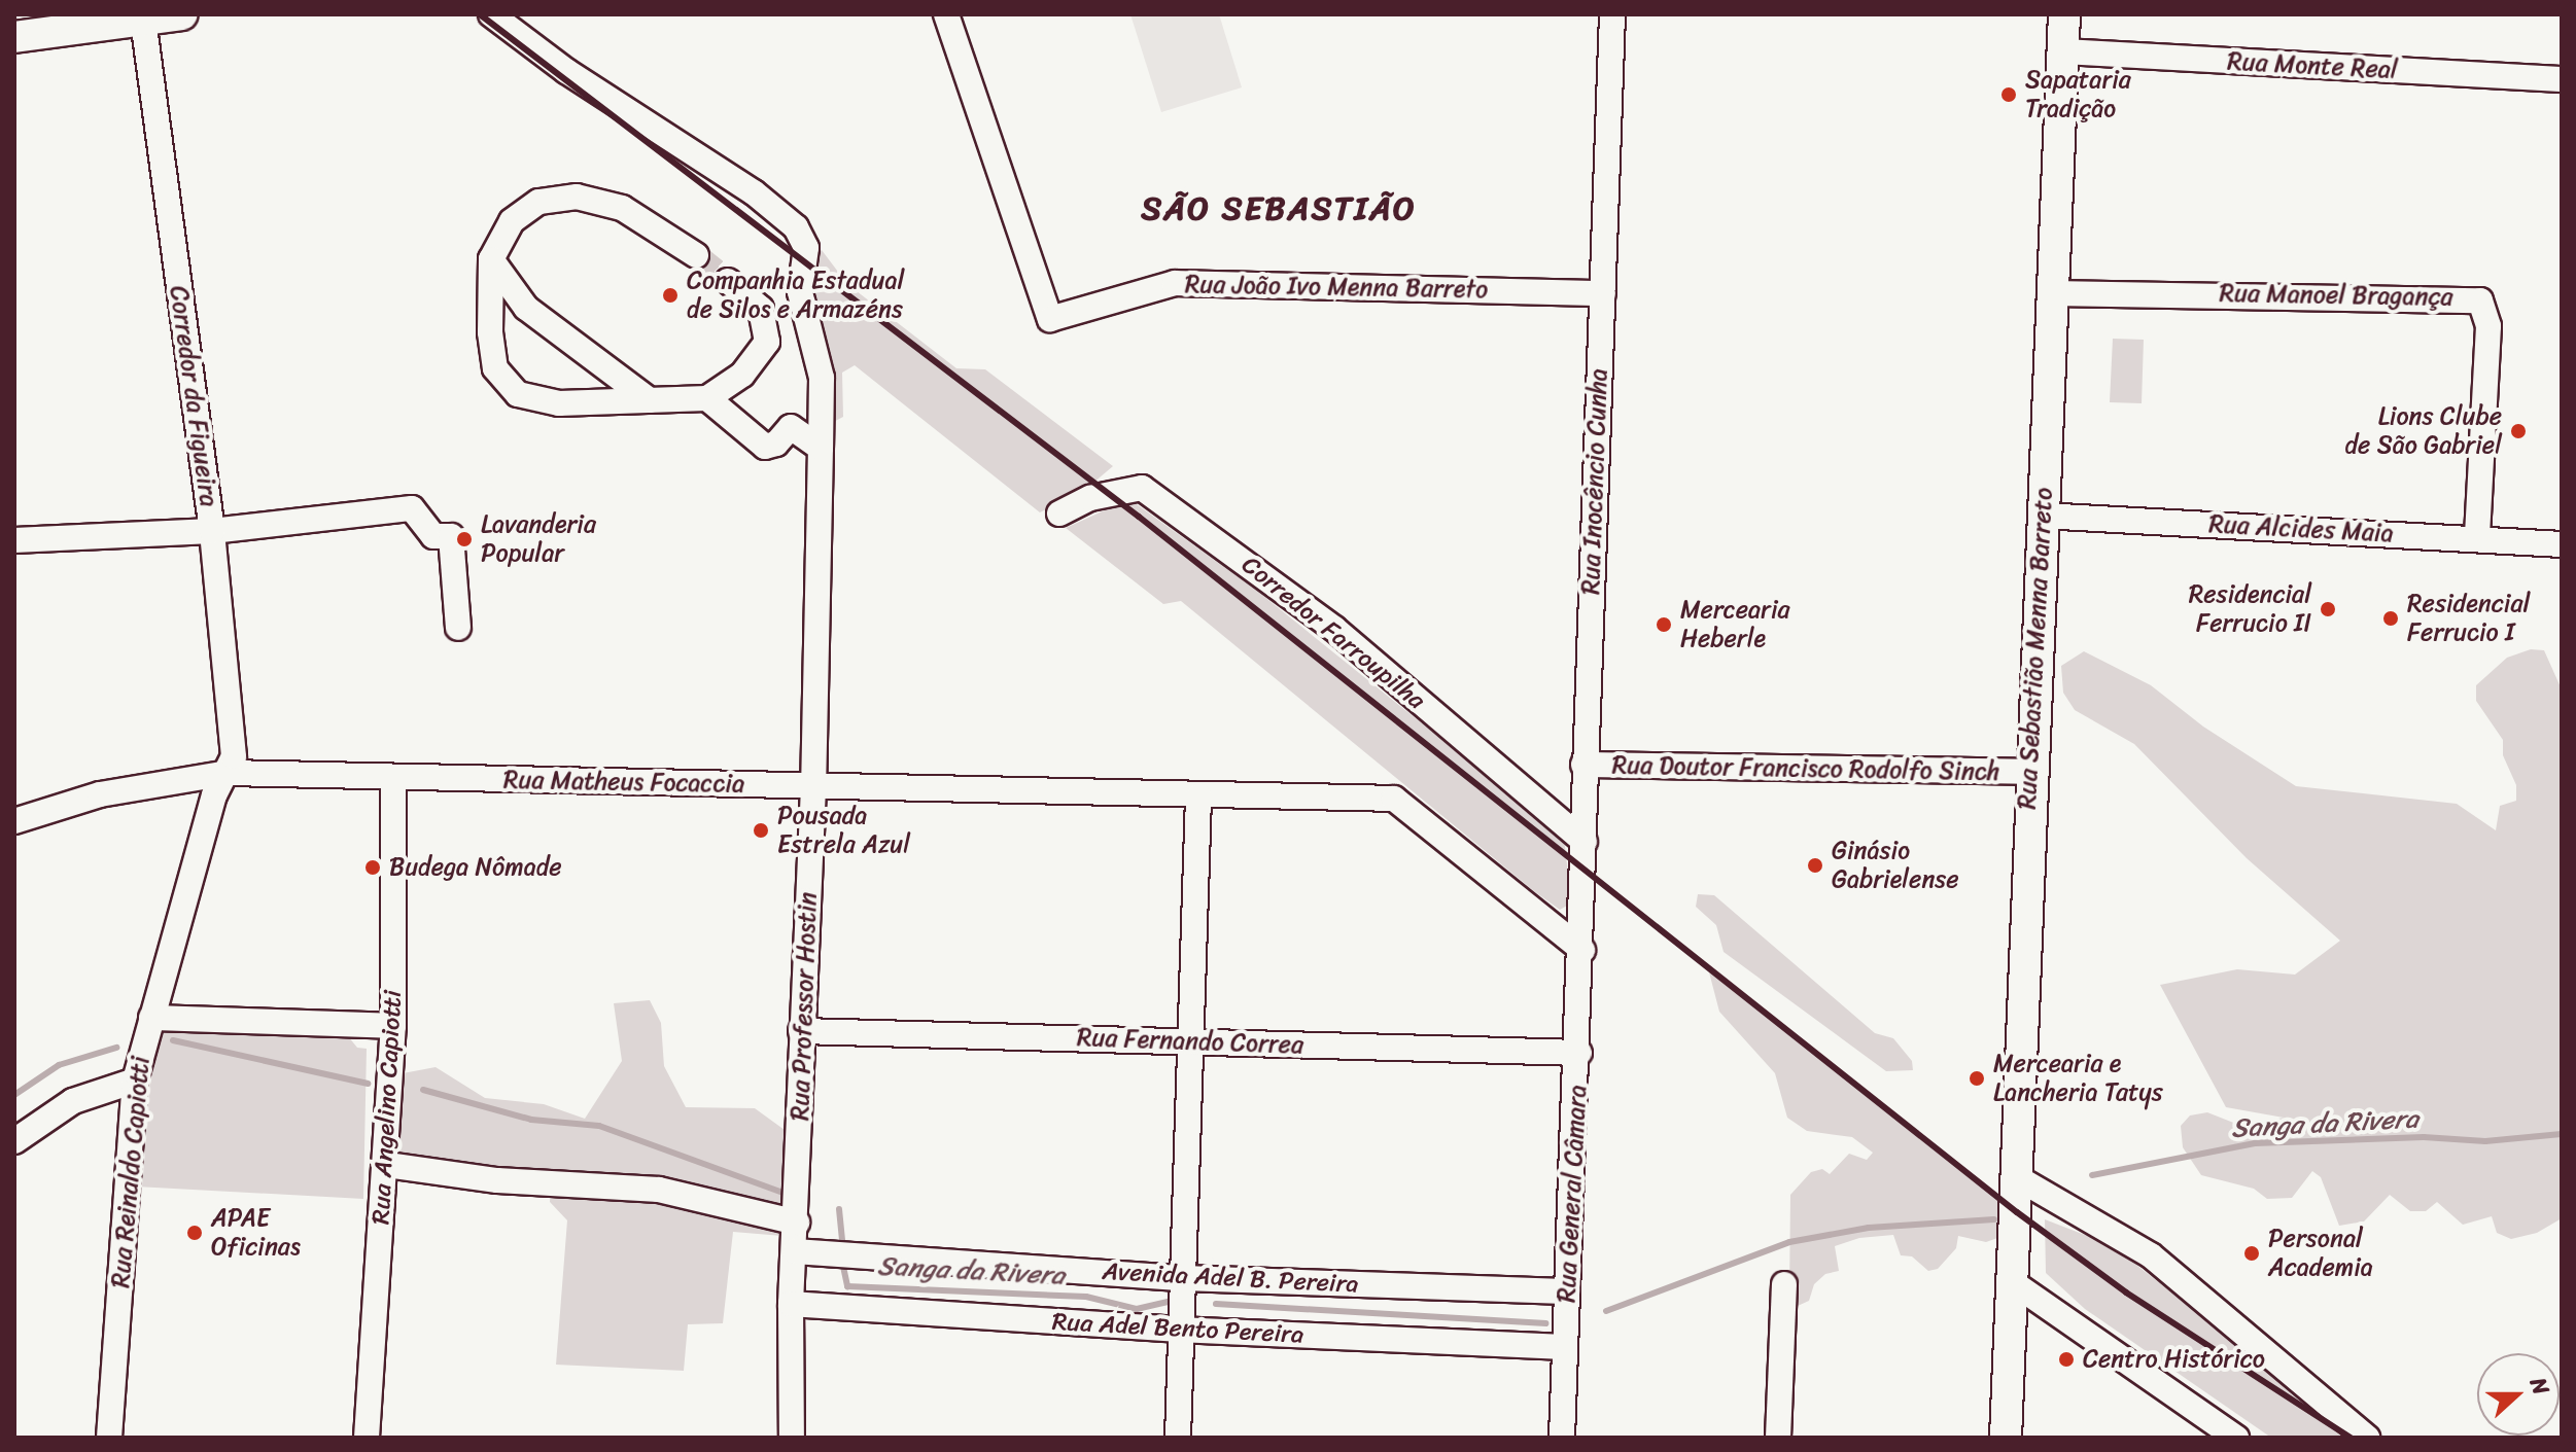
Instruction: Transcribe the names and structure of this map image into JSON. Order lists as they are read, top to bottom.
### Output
{
  "streets": {
    "main road": ["Rua Sebastião Menna Barreto"],
    "street": [
      "Rua Monte Real",
      "Rua João Ivo Menna Barreto",
      "Rua Manoel Bragança",
      "Corredor da Figueira",
      "Rua Inocêncio Cunha",
      "Rua Alcides Maia",
      "Corredor Farroupilha",
      "Rua Doutor Francisco Rodolfo Sinch",
      "Rua Matheus Focaccia",
      "Rua Professor Hostin",
      "Rua Fernando Correa",
      "Rua Angelino Capiotti",
      "Rua Reinaldo Capiotti",
      "Rua General Câmara",
      "Avenida Adel B. Pereira",
      "Rua Adel Bento Pereira"
    ]
  },
  "crossings": [
    ["Rua Monte Real", "Rua Sebastião Menna Barreto"],
    ["Rua João Ivo Menna Barreto", "Rua Inocêncio Cunha"],
    ["Rua Manoel Bragança", "Rua Alcides Maia"],
    ["Rua Manoel Bragança", "Rua Sebastião Menna Barreto"],
    ["Corredor da Figueira", "Rua Matheus Focaccia"],
    ["Corredor da Figueira", "Rua Reinaldo Capiotti"],
    ["Rua Inocêncio Cunha", "Corredor Farroupilha"],
    ["Rua Inocêncio Cunha", "Rua Doutor Francisco Rodolfo Sinch"],
    ["Rua Inocêncio Cunha", "Rua Matheus Focaccia"],
    ["Rua Inocêncio Cunha", "Rua General Câmara"],
    ["Rua Alcides Maia", "Rua Sebastião Menna Barreto"],
    ["Rua Sebastião Menna Barreto", "Rua Doutor Francisco Rodolfo Sinch"],
    ["Rua Matheus Focaccia", "Rua Professor Hostin"],
    ["Rua Matheus Focaccia", "Rua Angelino Capiotti"],
    ["Rua Matheus Focaccia", "Rua Reinaldo Capiotti"],
    ["Rua Matheus Focaccia", "Rua General Câmara"],
    ["Rua Professor Hostin", "Rua Fernando Correa"],
    ["Rua Professor Hostin", "Avenida Adel B. Pereira"],
    ["Rua Professor Hostin", "Rua Adel Bento Pereira"],
    ["Rua Fernando Correa", "Rua General Câmara"],
    ["Rua General Câmara", "Avenida Adel B. Pereira"],
    ["Rua General Câmara", "Rua Adel Bento Pereira"]
  ],
  "districts": ["SÃO SEBASTIÃO"],
  "water": ["Sanga da Rivera"],
  "places": [
    "Sapataria Tradição",
    "Companhia Estadual de Silos e Armazéns",
    "Lions Clube de São Gabriel",
    "Lavanderia Popular",
    "Residencial Ferrucio II",
    "Residencial Ferrucio I",
    "Mercearia Heberle",
    "Pousada Estrela Azul",
    "Ginásio Gabrielense",
    "Budega Nômade",
    "Mercearia e Lancheria Tatys",
    "APAE Oficinas",
    "Personal Academia",
    "Centro Histórico"
  ],
  "north": "right"
}
